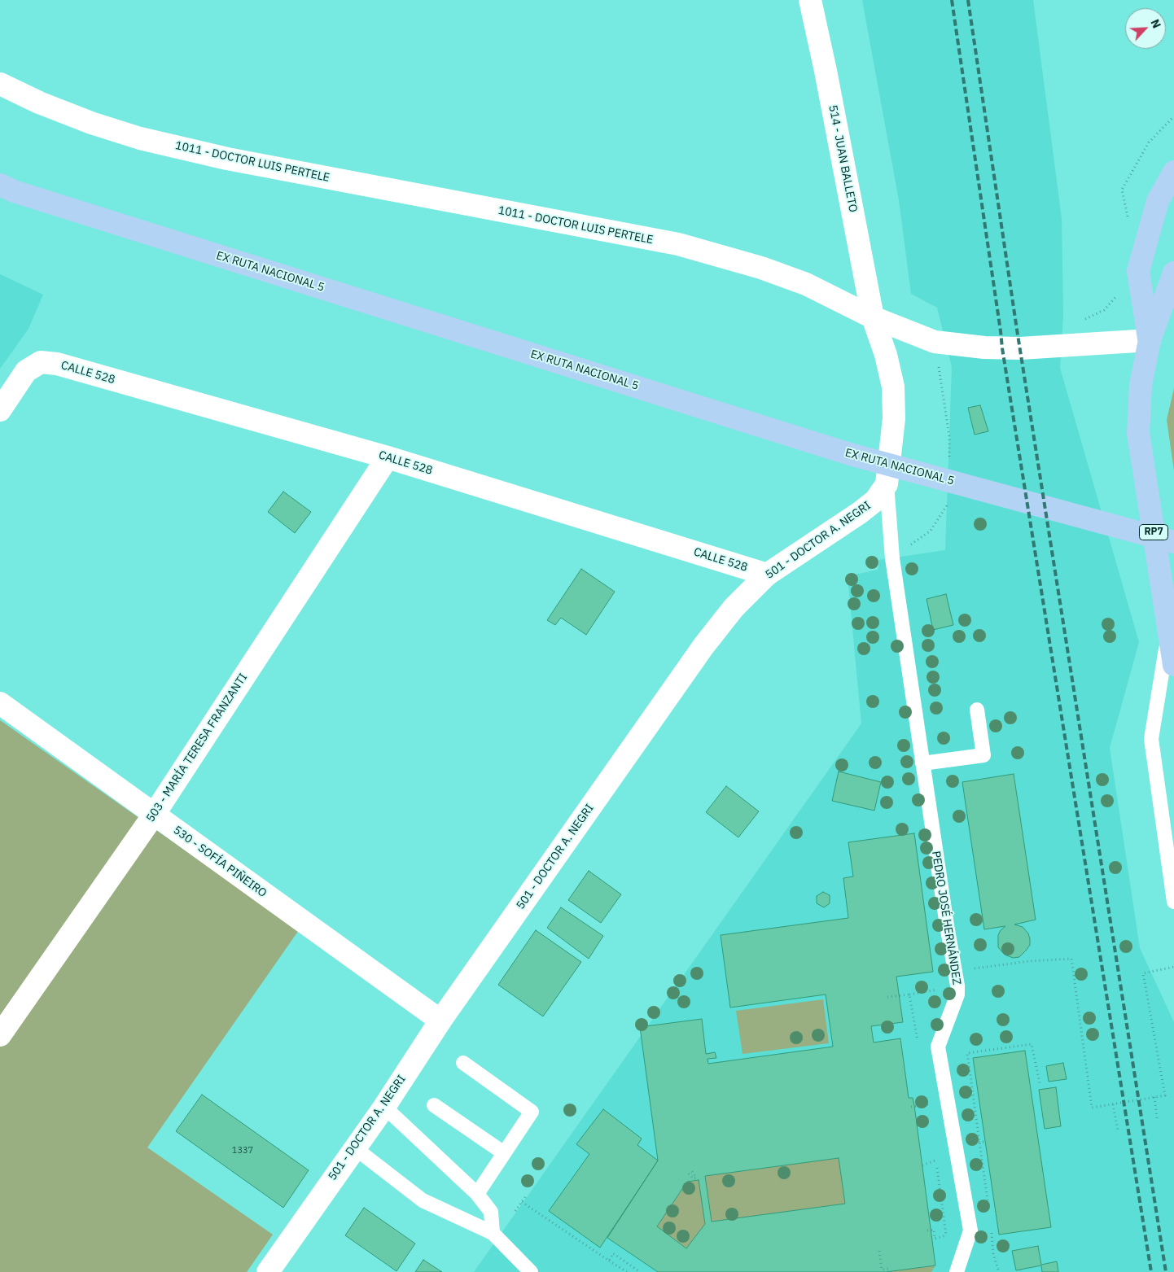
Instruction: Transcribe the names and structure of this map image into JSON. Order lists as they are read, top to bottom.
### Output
{
  "streets": {
    "main road": ["EX RUTA NACIONAL 5", "RP7"],
    "street": [
      "514 - JUAN BALLETO",
      "1011 - DOCTOR LUIS PERTELE",
      "CALLE 528",
      "501 - DOCTOR A. NEGRI",
      "503 - MARÍA TERESA FRANZANTI",
      "530 - SOFÍA PIÑEIRO"
    ],
    "lane": ["PEDRO JOSÉ HERNÁNDEZ"]
  },
  "crossings": [
    ["514 - JUAN BALLETO", "1011 - DOCTOR LUIS PERTELE"],
    ["514 - JUAN BALLETO", "501 - DOCTOR A. NEGRI"],
    ["514 - JUAN BALLETO", "PEDRO JOSÉ HERNÁNDEZ"],
    ["1011 - DOCTOR LUIS PERTELE", "RP7"],
    ["CALLE 528", "501 - DOCTOR A. NEGRI"],
    ["CALLE 528", "503 - MARÍA TERESA FRANZANTI"],
    ["501 - DOCTOR A. NEGRI", "530 - SOFÍA PIÑEIRO"],
    ["501 - DOCTOR A. NEGRI", "PEDRO JOSÉ HERNÁNDEZ"],
    ["503 - MARÍA TERESA FRANZANTI", "530 - SOFÍA PIÑEIRO"]
  ],
  "house_numbers": ["1337"],
  "north": "top right"
}
